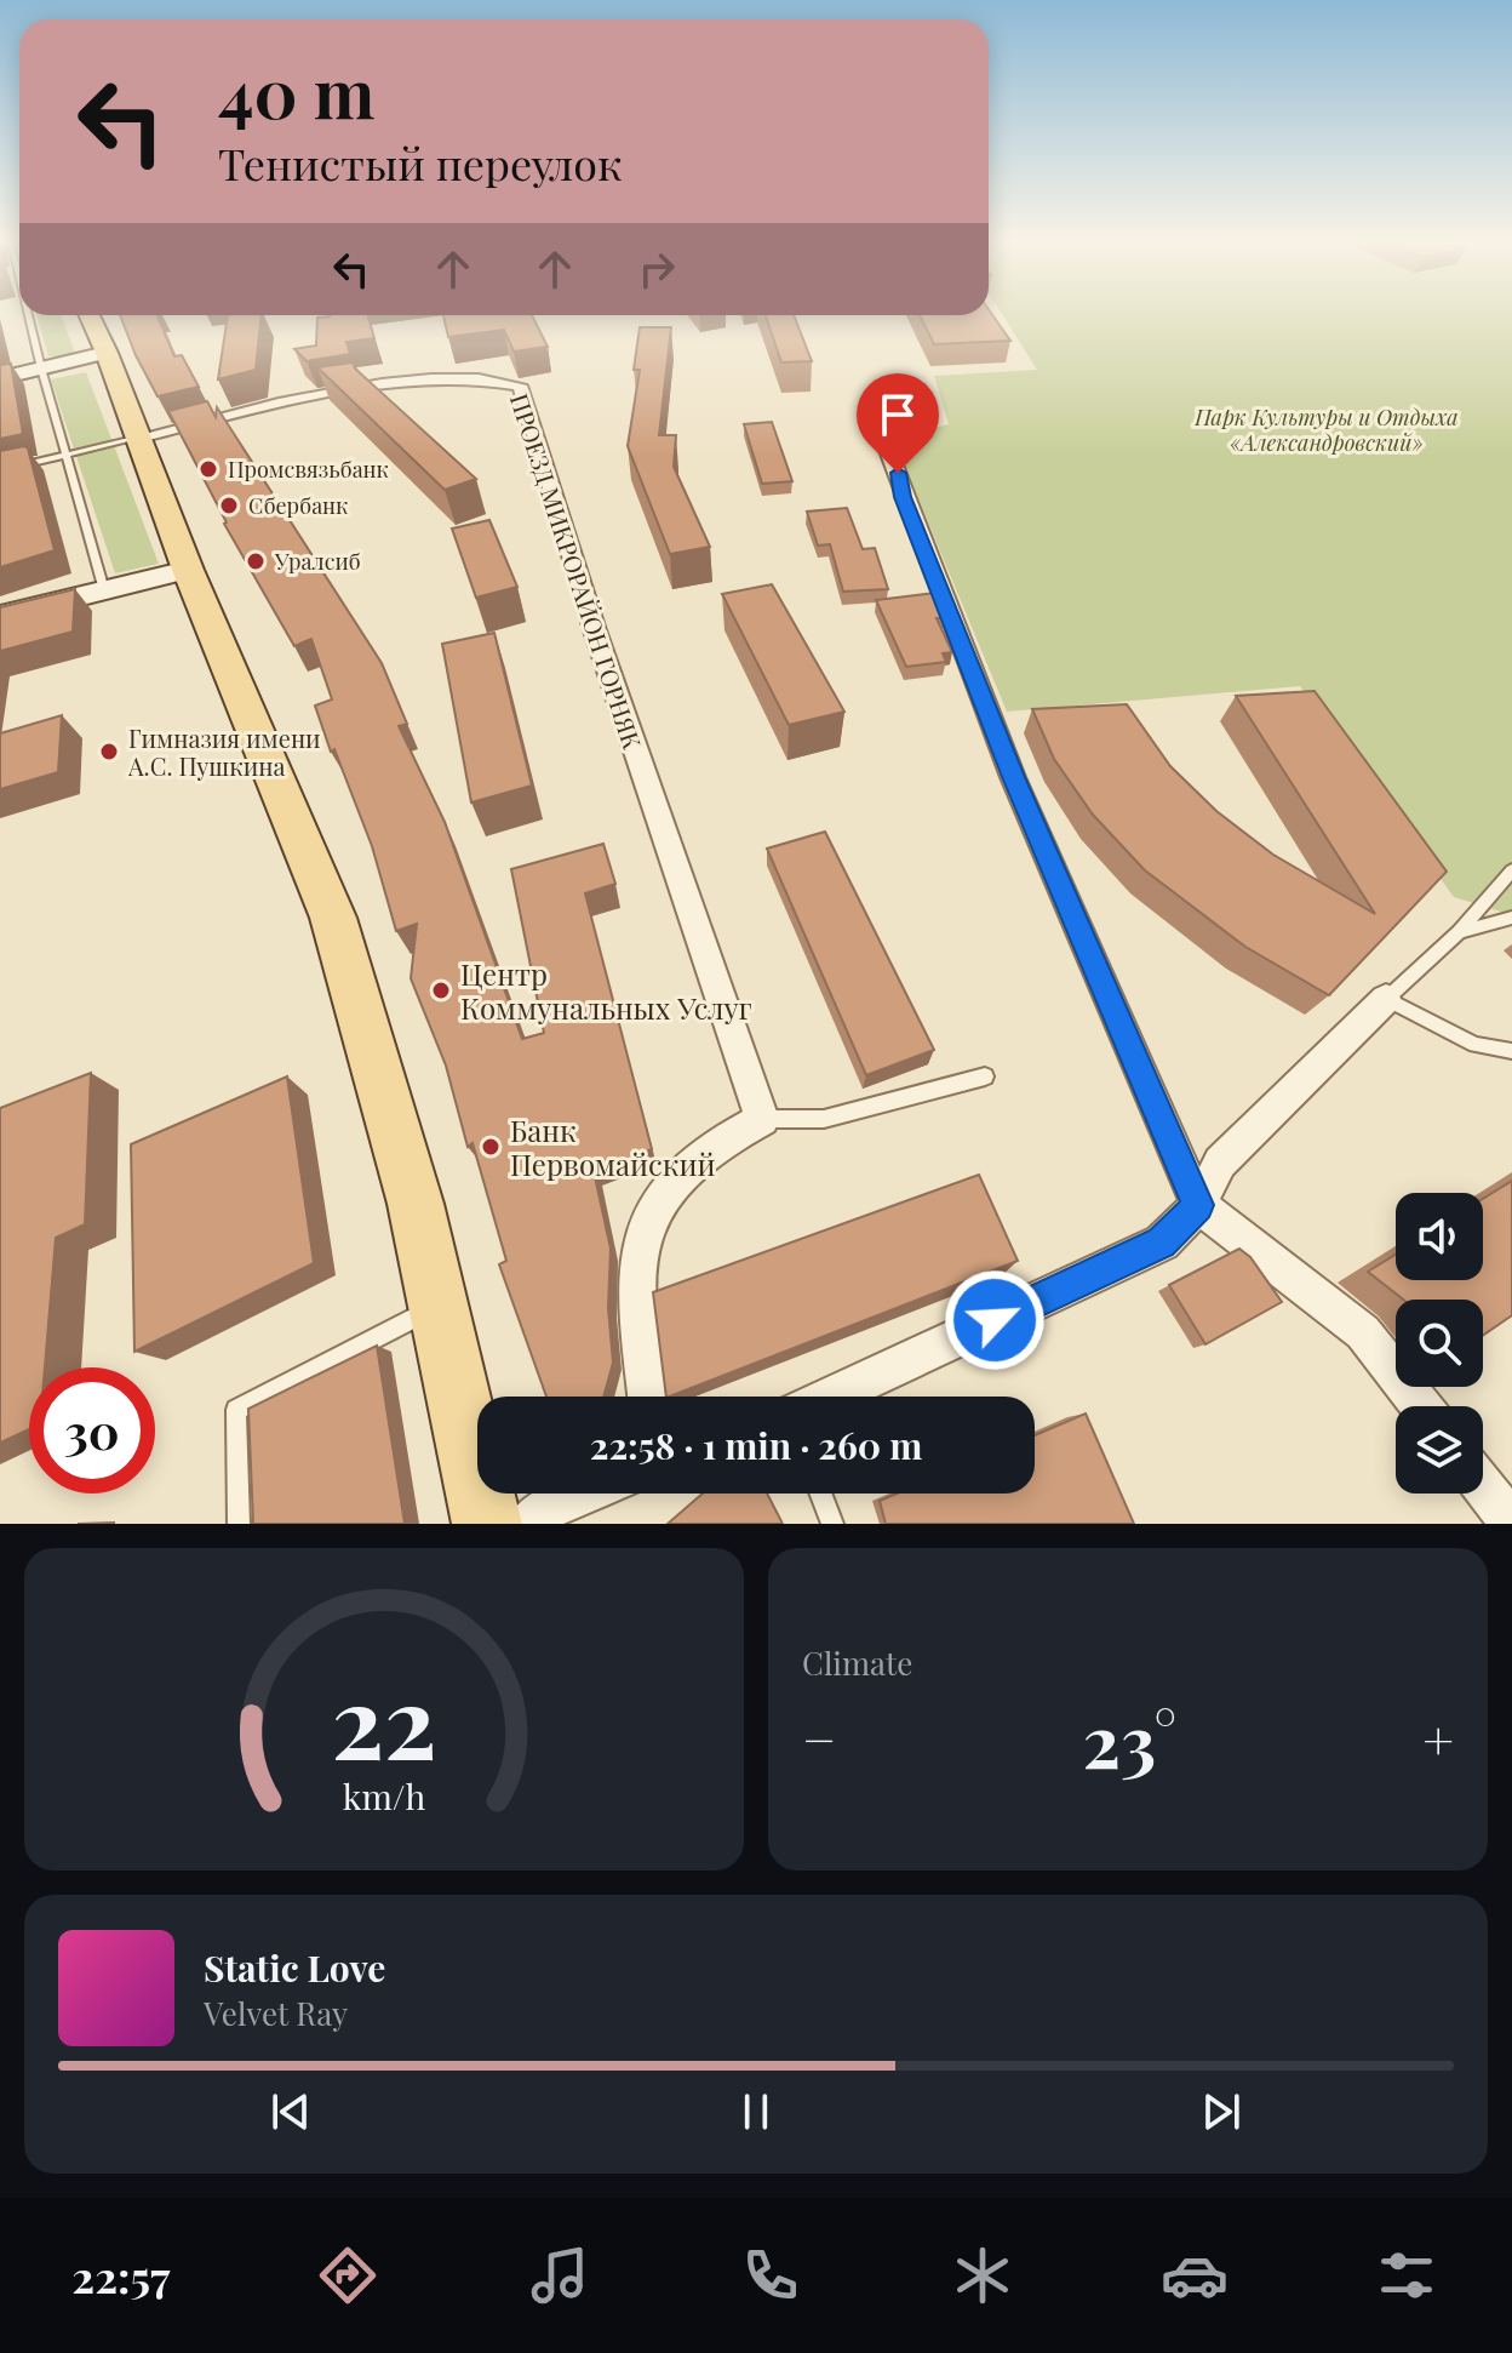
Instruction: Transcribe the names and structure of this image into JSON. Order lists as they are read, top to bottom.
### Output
{
  "streets": {
    "street": ["ПРОЕЗД МИКРОРАЙОН ГОРНЯК"]
  },
  "parks": ["Парк Культуры и Отдыха «Александровский»"],
  "places": [
    "Промсвязьбанк",
    "Сбербанк",
    "Уралсиб",
    "Гимназия имени А.С. Пушкина",
    "Центр Коммунальных Услуг",
    "Банк Первомайский"
  ],
  "page": {
    "turn": ["40 m", "Тенистый переулок"],
    "limit": "30",
    "trip": "22:58 · 1 min · 260 m",
    "tile": "Climate",
    "heat": ["−", "23°", "+"],
    "song": ["Static Love", "Velvet Ray"],
    "tabs": "22:57",
    "gauge": ["22", "km/h"]
  }
}
